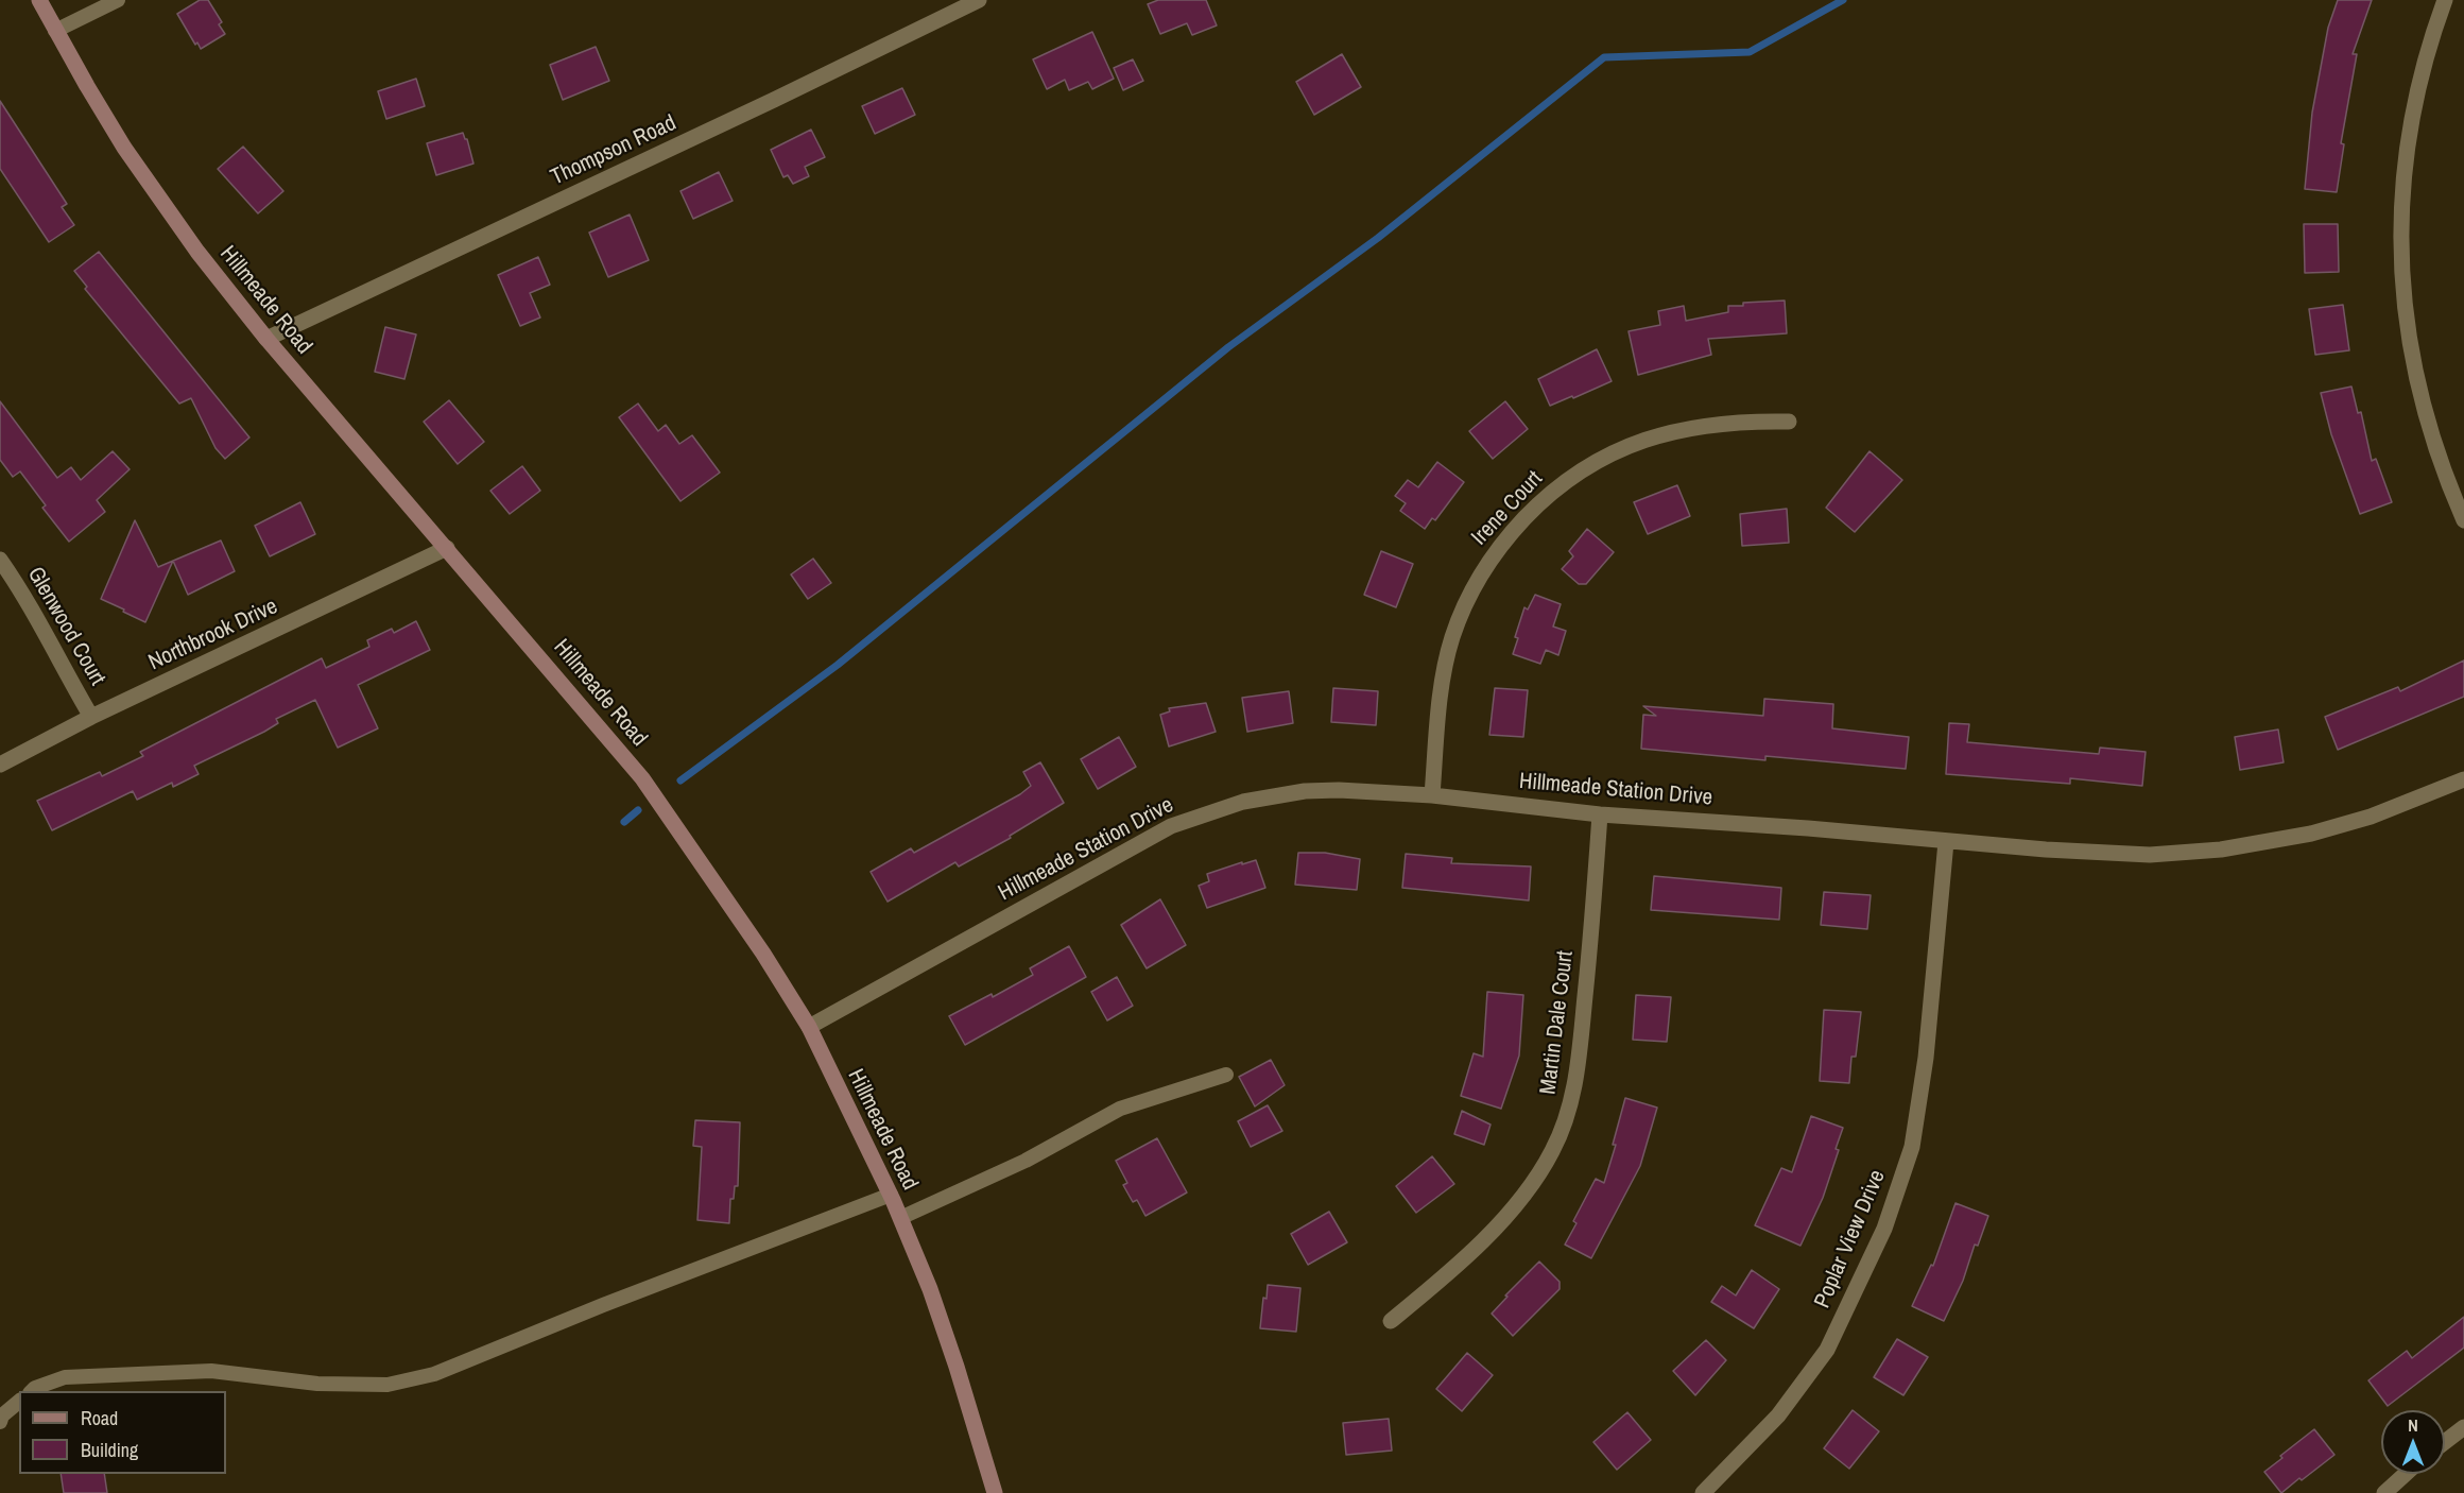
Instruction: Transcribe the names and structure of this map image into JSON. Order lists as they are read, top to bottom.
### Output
{
  "streets": {
    "street": [
      "Thompson Road",
      "Hillmeade Road",
      "Irene Court",
      "Glenwood Court",
      "Northbrook Drive",
      "Hillmeade Station Drive",
      "Martin Dale Court",
      "Poplar View Drive"
    ]
  },
  "crossings": [
    ["Thompson Road", "Hillmeade Road"],
    ["Hillmeade Road", "Northbrook Drive"],
    ["Hillmeade Road", "Hillmeade Station Drive"],
    ["Irene Court", "Hillmeade Station Drive"],
    ["Glenwood Court", "Northbrook Drive"],
    ["Hillmeade Station Drive", "Martin Dale Court"],
    ["Hillmeade Station Drive", "Poplar View Drive"]
  ],
  "legend": ["Road", "Building"],
  "north": "top"
}
